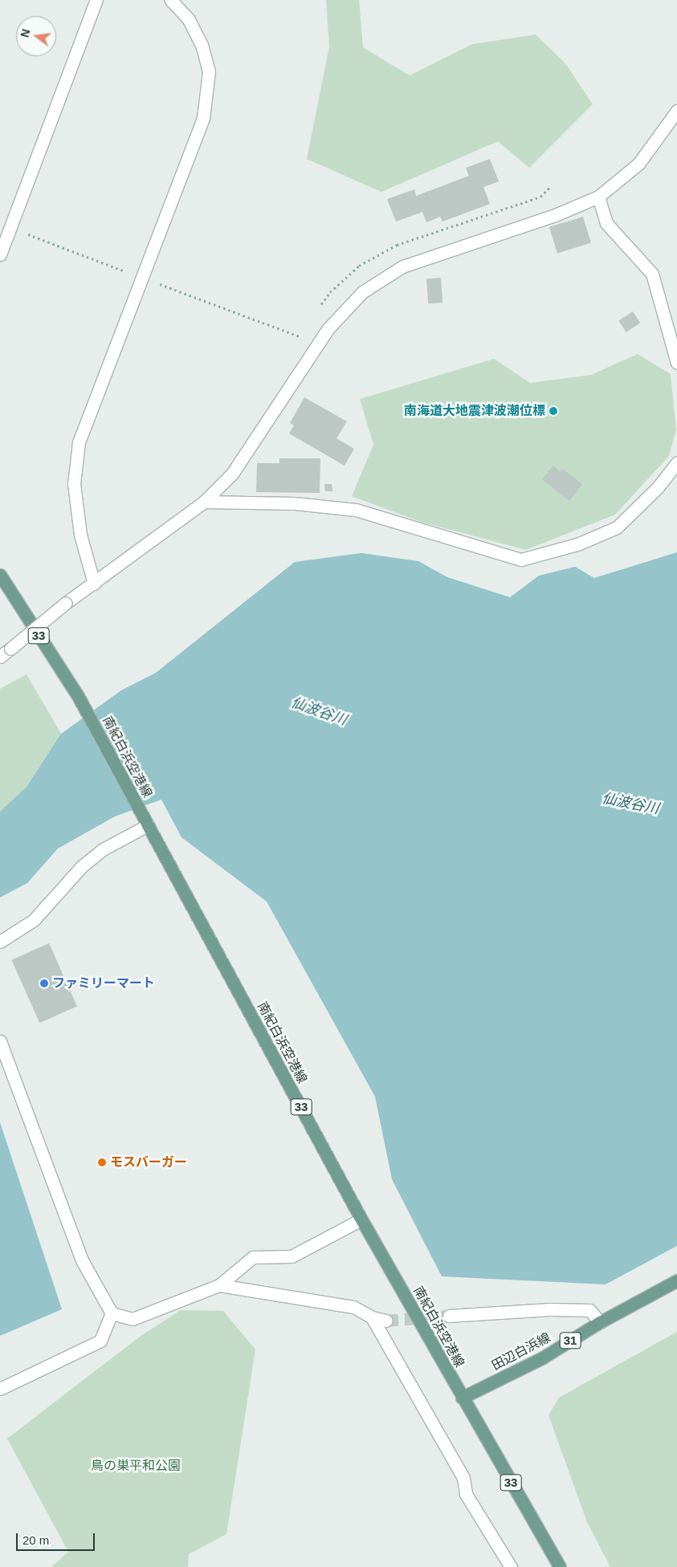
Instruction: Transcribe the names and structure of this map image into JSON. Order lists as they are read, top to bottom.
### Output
{
  "streets": {
    "main road": [
      "33",
      "南紀白浜空港線",
      "31",
      "田辺白浜線"
    ]
  },
  "crossings": [
    ["南紀白浜空港線", "田辺白浜線"]
  ],
  "water": ["仙波谷川"],
  "parks": ["鳥の巣平和公園"],
  "places": ["南海道大地震津波潮位標", "ファミリーマート", "モスバーガー"],
  "scale_bar": "20 m",
  "north": "left"
}
